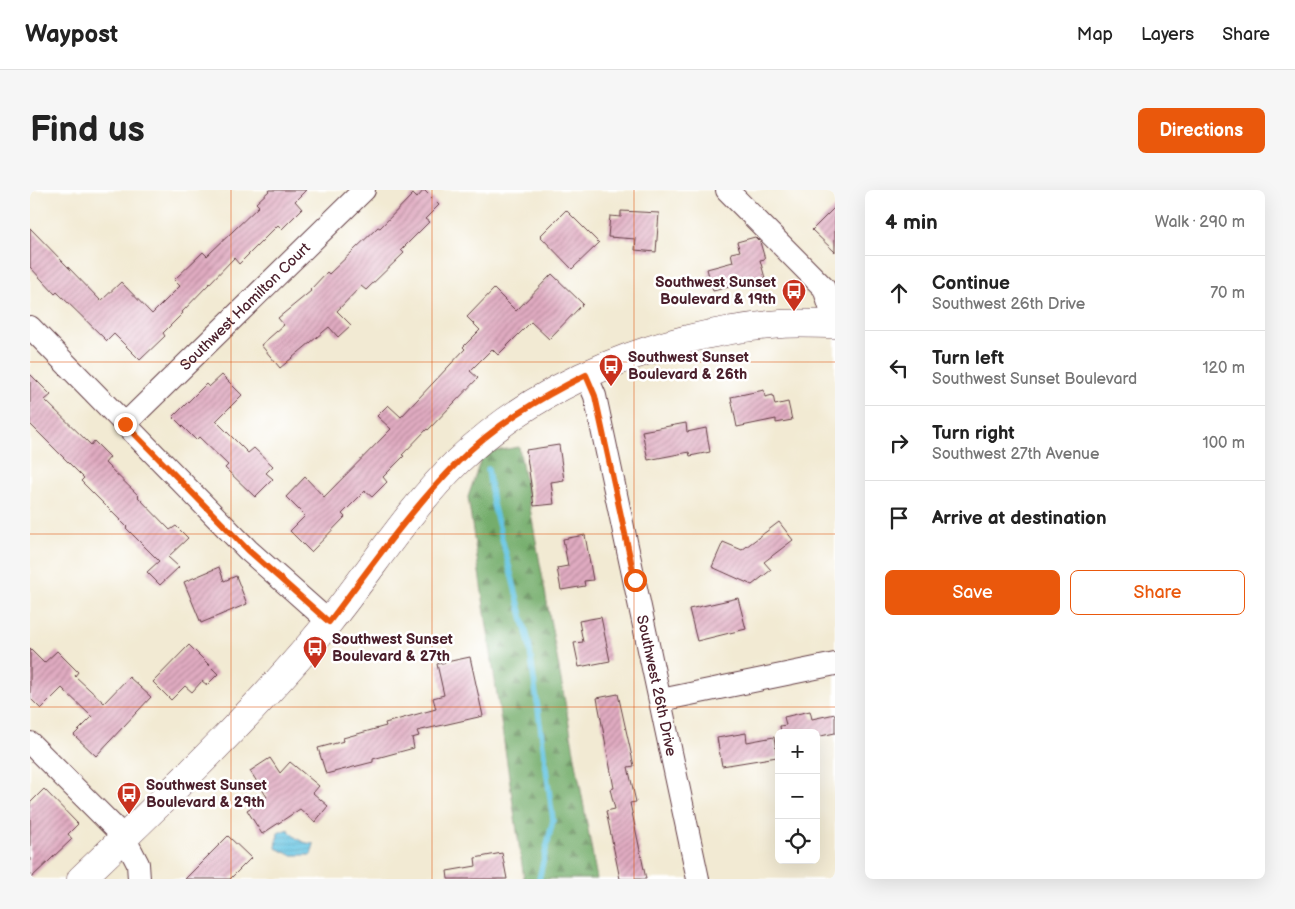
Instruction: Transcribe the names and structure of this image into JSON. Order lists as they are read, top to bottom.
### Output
{
  "streets": {
    "street": ["Southwest Hamilton Court", "Southwest 26th Drive"]
  },
  "places": {
    "bus stop": [
      "Southwest Sunset Boulevard & 19th",
      "Southwest Sunset Boulevard & 26th",
      "Southwest Sunset Boulevard & 27th",
      "Southwest Sunset Boulevard & 29th"
    ]
  },
  "page": {
    "header": "Waypost",
    "nav": ["Map", "Layers", "Share"],
    "buttons": [
      "Directions",
      ["Save", "Share"]
    ],
    "title": "Find us",
    "heading": ["4 min", "Walk · 290 m"],
    "list": [
      ["Continue", "Southwest 26th Drive", "70 m"],
      ["Turn left", "Southwest Sunset Boulevard", "120 m"],
      ["Turn right", "Southwest 27th Avenue", "100 m"],
      "Arrive at destination"
    ],
    "map_buttons": ["+", "−"]
  }
}
